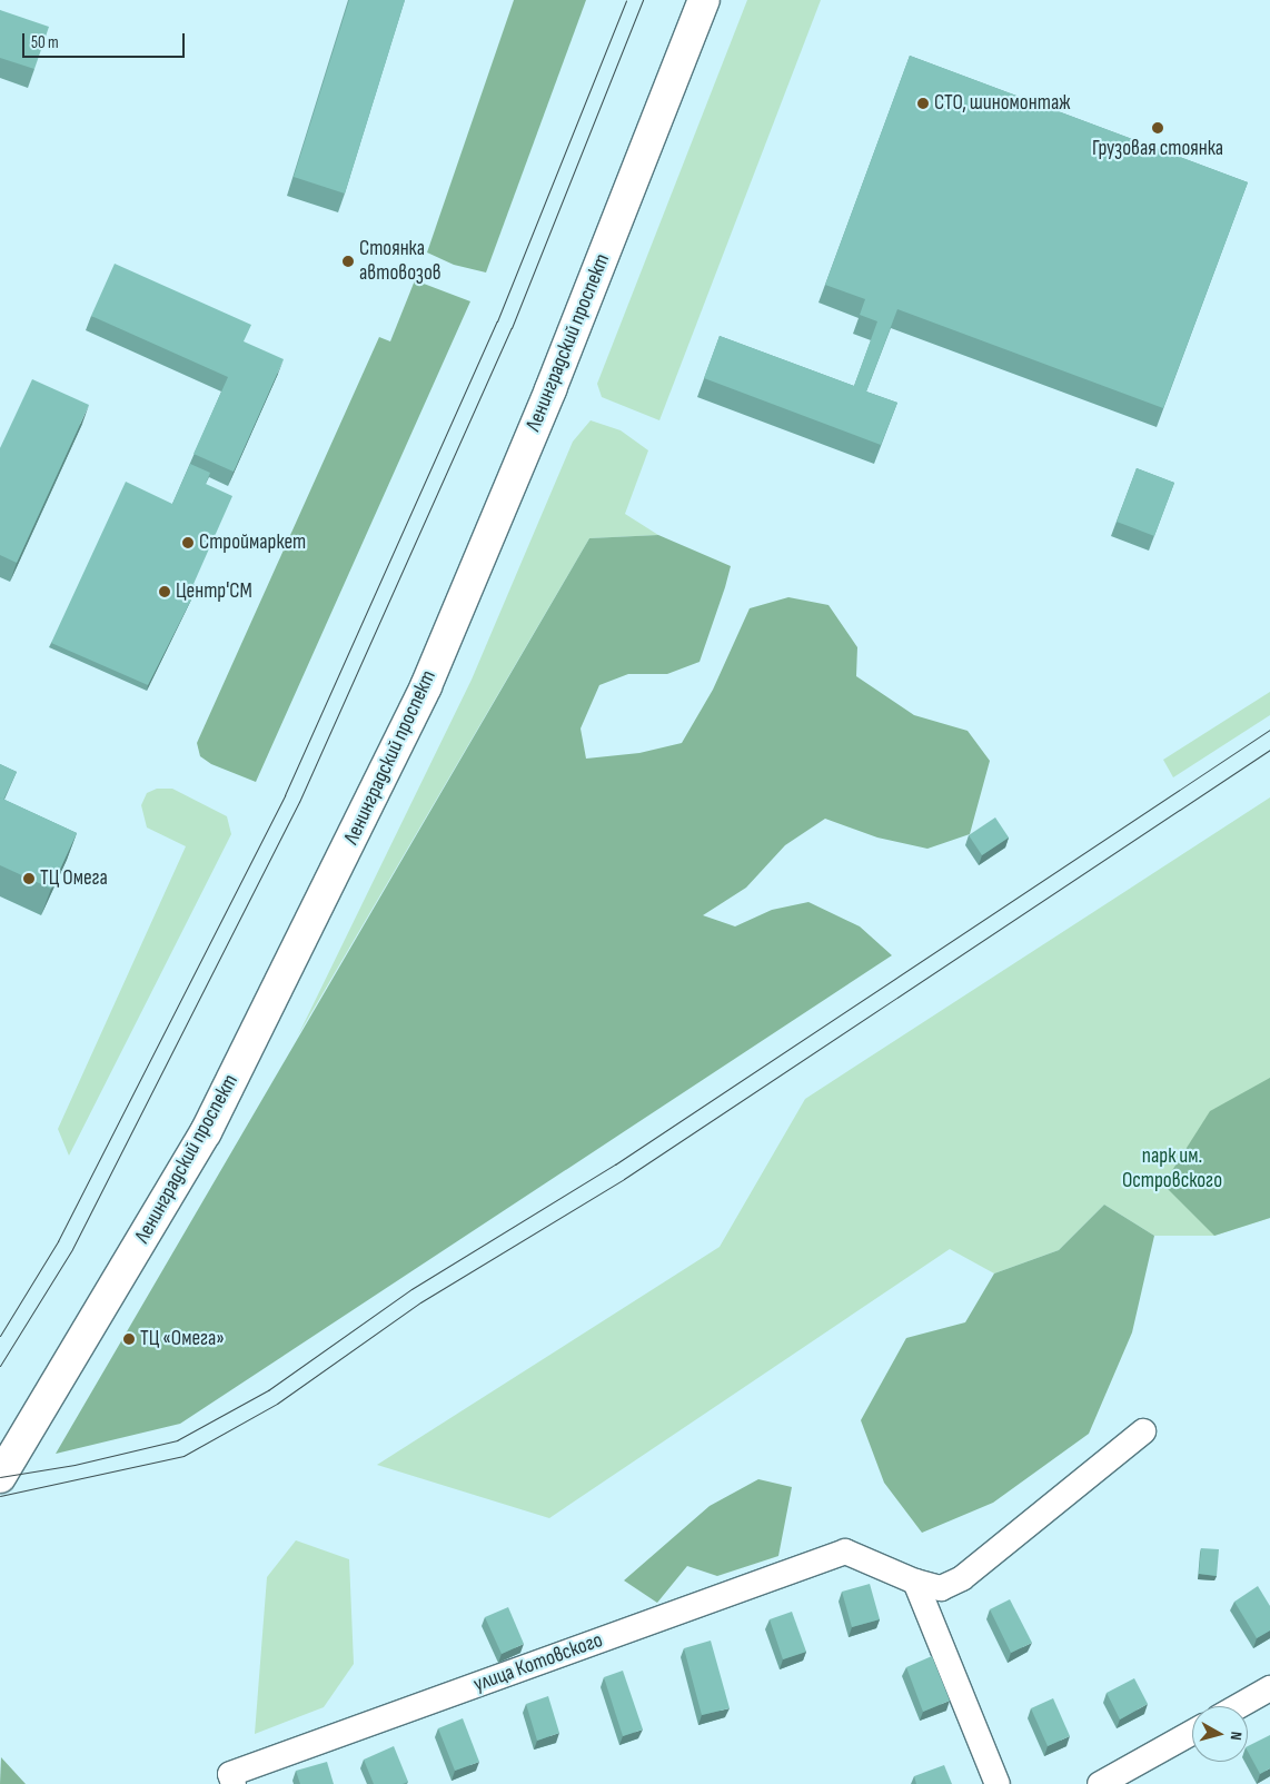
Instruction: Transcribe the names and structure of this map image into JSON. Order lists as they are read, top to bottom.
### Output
{
  "streets": {
    "main road": ["Ленинградский проспект"],
    "street": ["улица Котовского"]
  },
  "parks": ["парк им. Островского"],
  "places": [
    "СТО, шиномонтаж",
    "Грузовая стоянка",
    "Стоянка автовозов",
    "Строймаркет",
    "Центр'СМ",
    "ТЦ Омега",
    "ТЦ «Омега»"
  ],
  "scale_bar": "50 m",
  "north": "right"
}
